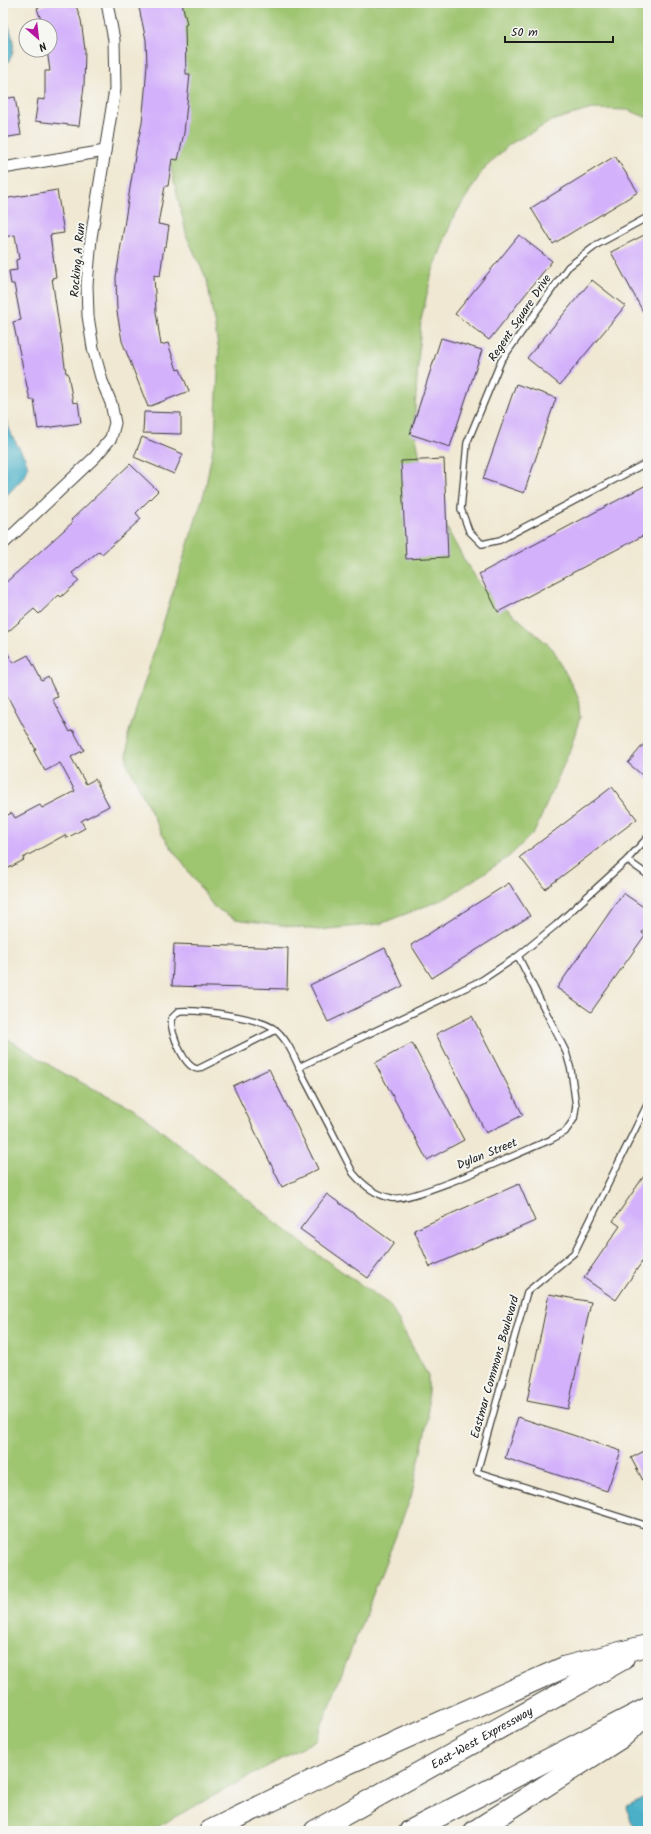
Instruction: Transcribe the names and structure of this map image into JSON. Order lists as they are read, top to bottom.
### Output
{
  "streets": {
    "highway": ["East-West Expressway"],
    "street": ["Rocking A Run"],
    "lane": ["Regent Square Drive", "Dylan Street", "Eastmar Commons Boulevard"]
  },
  "scale_bar": "50 m",
  "north": "bottom right"
}
